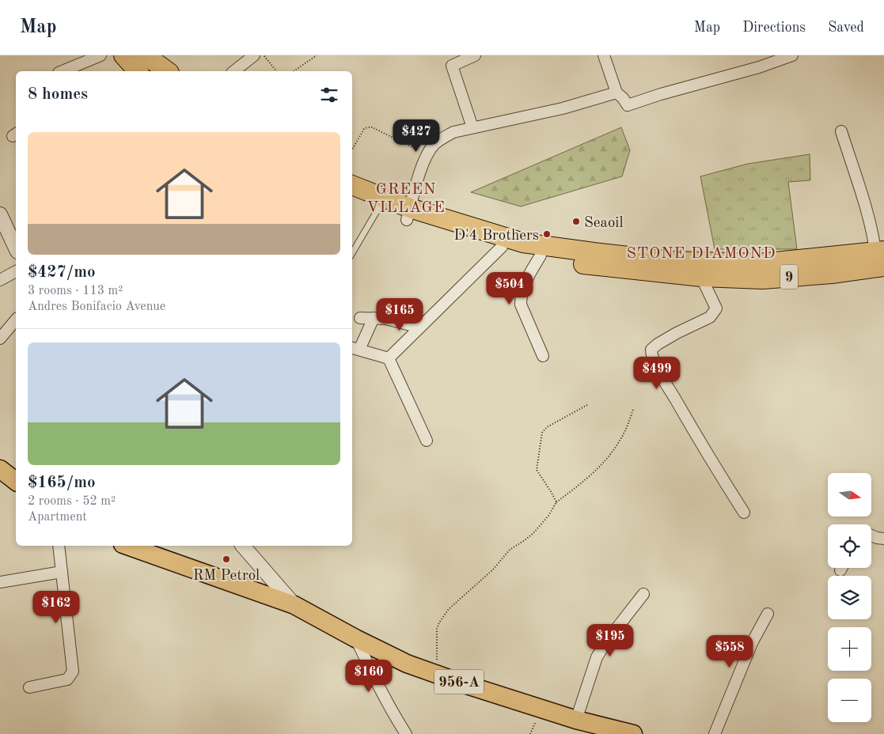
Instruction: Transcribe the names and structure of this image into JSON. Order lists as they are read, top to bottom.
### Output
{
  "streets": {
    "highway": ["9"],
    "main road": ["956-A"]
  },
  "districts": ["GREEN VILLAGE", "STONE DIAMOND"],
  "places": ["Seaoil", "D'4 Brothers", "RM Petrol"],
  "north": "right",
  "page": {
    "header": "Map",
    "nav": ["Map", "Directions", "Saved"],
    "heading": "8 homes",
    "list": [
      {
        "name": "$427/mo",
        "note": "3 rooms · 113 m² · Andres Bonifacio Avenue"
      },
      {
        "name": "$165/mo",
        "note": "2 rooms · 52 m² · Apartment"
      }
    ],
    "price": [
      "$427",
      "$504",
      "$165",
      "$499",
      "$162",
      "$195",
      "$558",
      "$160"
    ],
    "map_buttons": ["+", "−"]
  }
}
